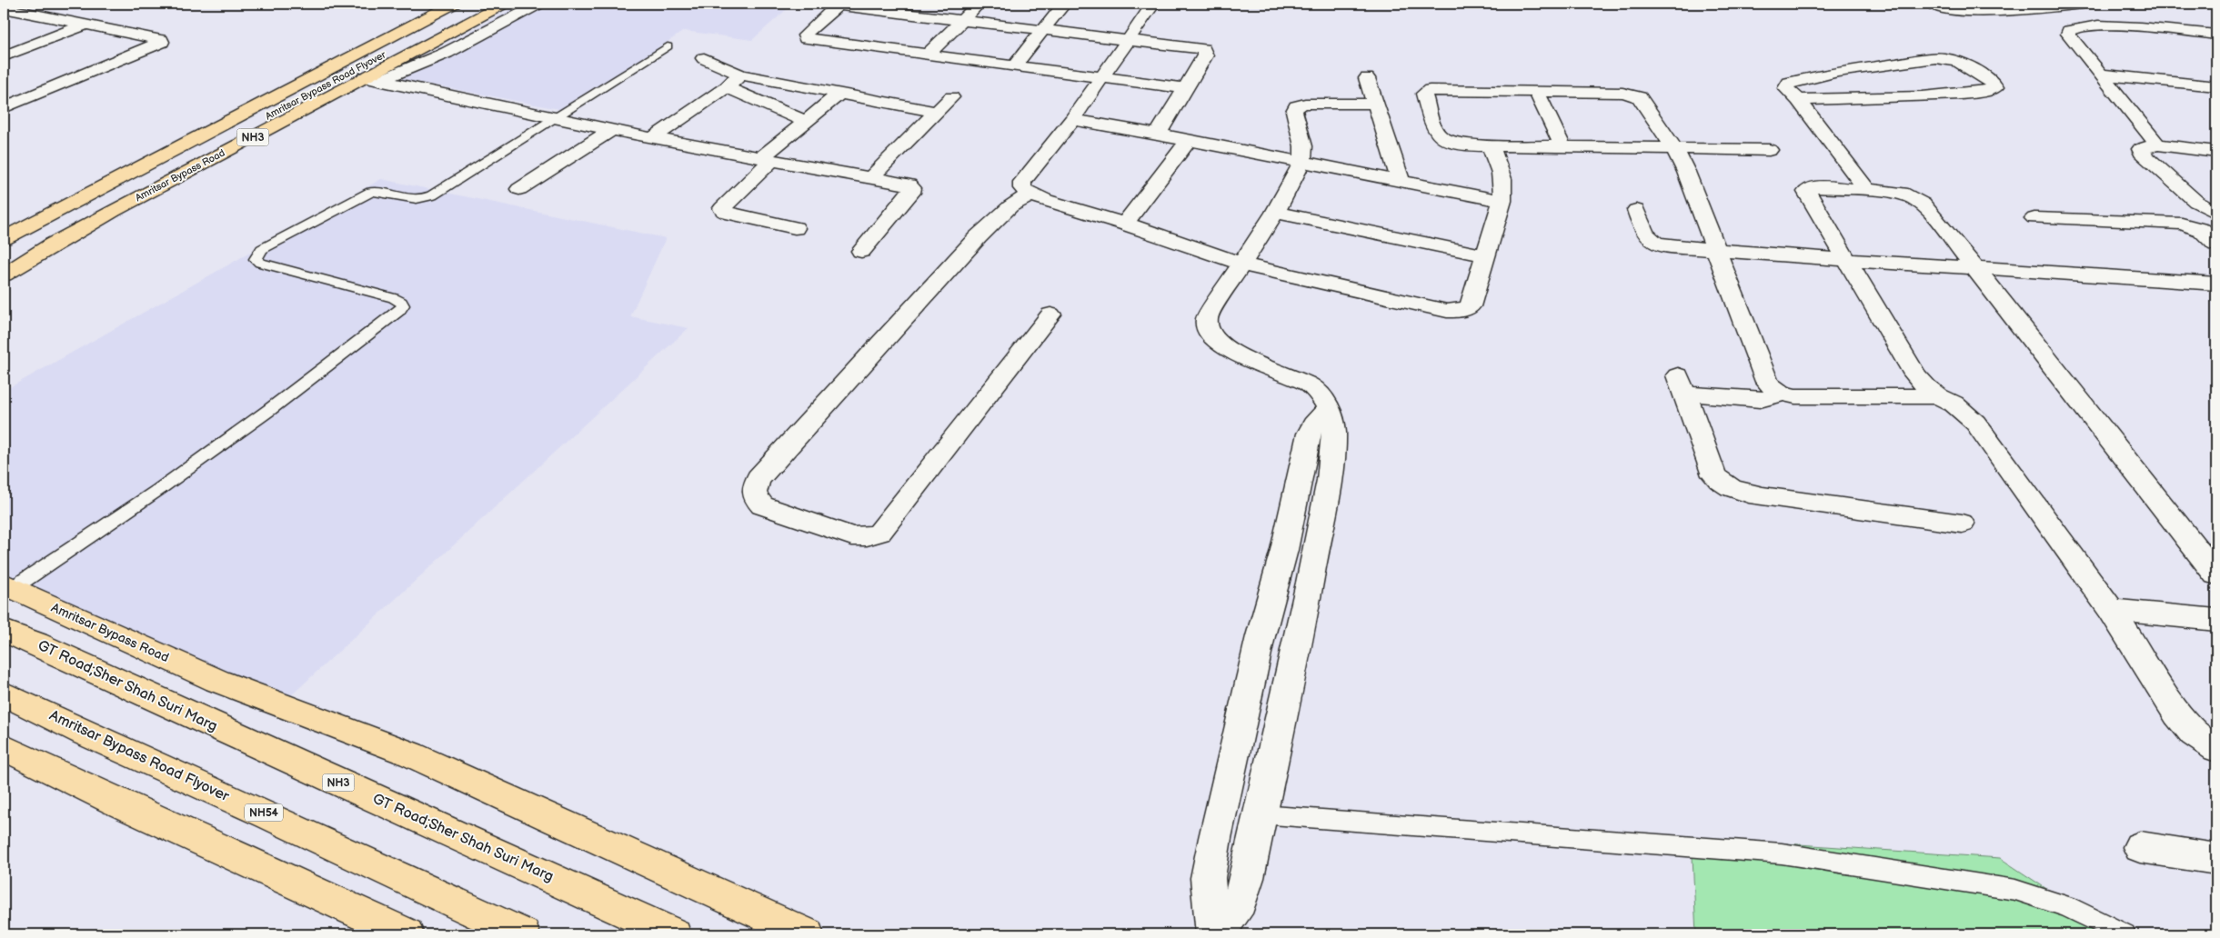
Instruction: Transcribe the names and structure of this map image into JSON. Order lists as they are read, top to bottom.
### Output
{
  "streets": {
    "highway": [
      "Amritsar Bypass Road Flyover",
      "NH3",
      "Amritsar Bypass Road",
      "GT Road;Sher Shah Suri Marg",
      "NH54"
    ]
  }
}
